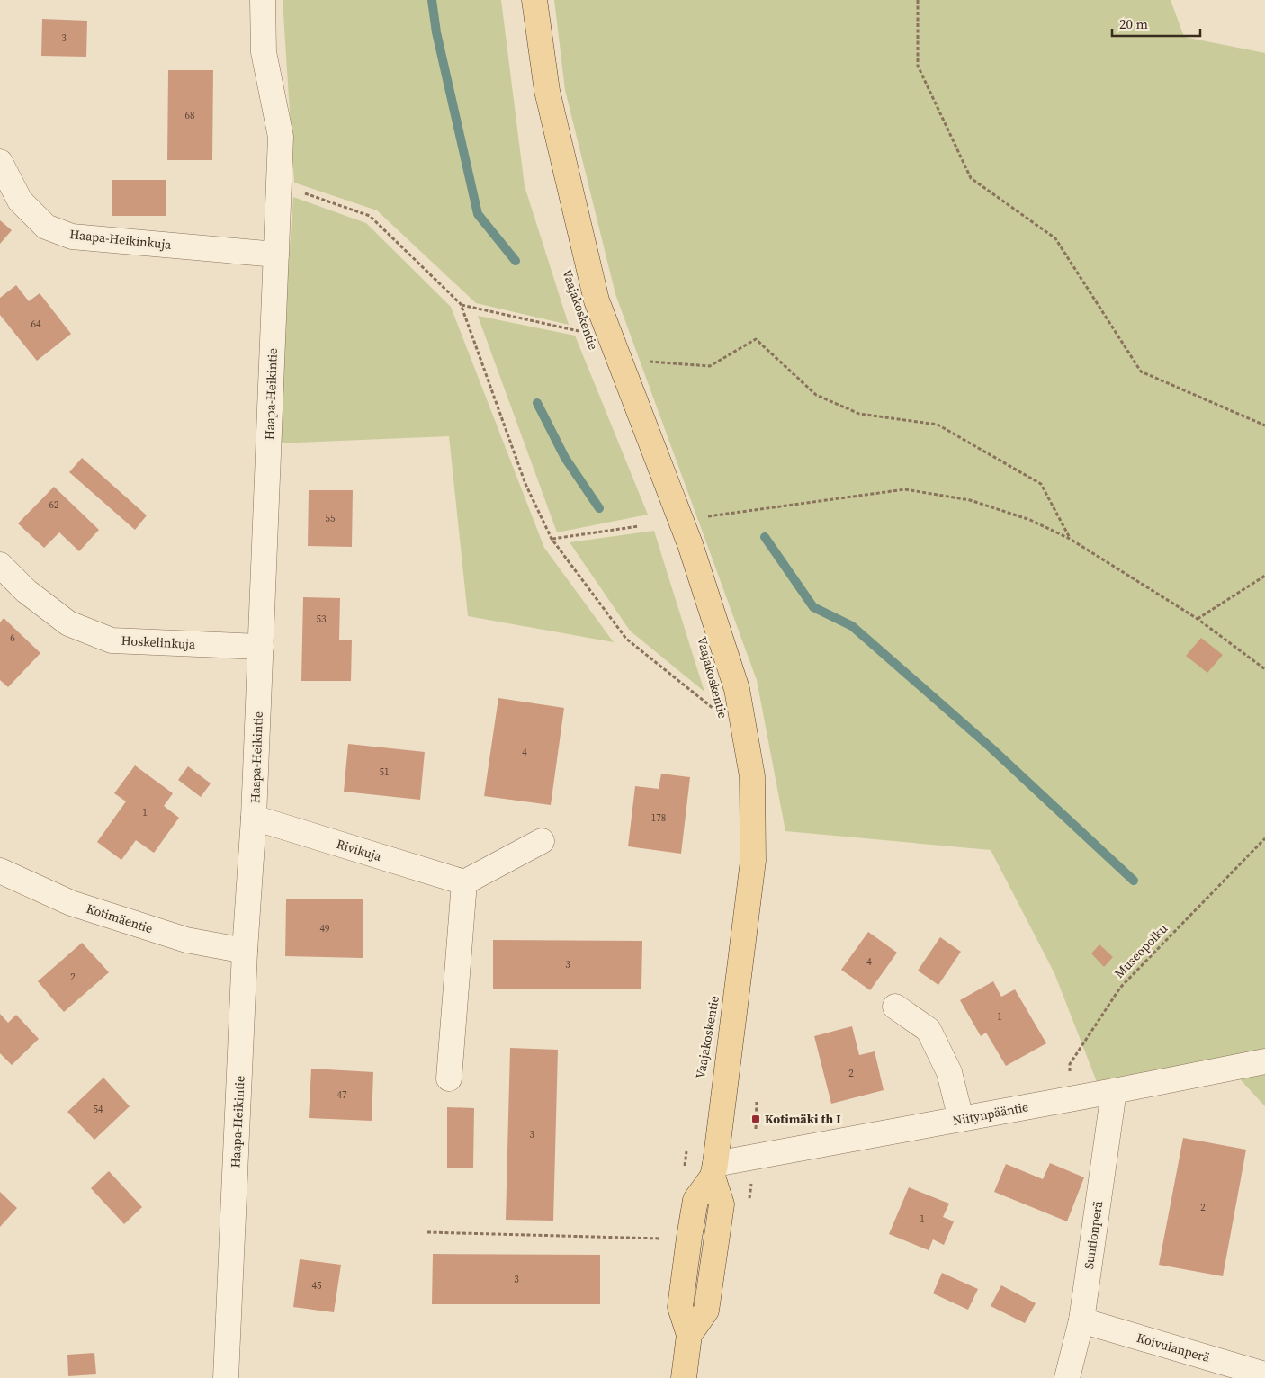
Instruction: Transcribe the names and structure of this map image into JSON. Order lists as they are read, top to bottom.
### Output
{
  "streets": {
    "main road": ["Vaajakoskentie"],
    "street": [
      "Haapa-Heikinkuja",
      "Haapa-Heikintie",
      "Hoskelinkuja",
      "Rivikuja",
      "Kotimäentie",
      "Niitynpääntie",
      "Suntionperä",
      "Koivulanperä"
    ],
    "path": ["Museopolku"]
  },
  "crossings": [
    ["Haapa-Heikinkuja", "Haapa-Heikintie"],
    ["Vaajakoskentie", "Niitynpääntie"],
    ["Haapa-Heikintie", "Hoskelinkuja"],
    ["Haapa-Heikintie", "Rivikuja"],
    ["Haapa-Heikintie", "Kotimäentie"],
    ["Museopolku", "Niitynpääntie"],
    ["Niitynpääntie", "Suntionperä"],
    ["Suntionperä", "Koivulanperä"]
  ],
  "places": {
    "transit": ["Kotimäki th I"]
  },
  "house_numbers": [
    "3",
    "68",
    "64",
    "62",
    "55",
    "53",
    "6",
    "4",
    "51",
    "1",
    "178",
    "49",
    "4",
    "3",
    "2",
    "1",
    "2",
    "47",
    "54",
    "3",
    "2",
    "1",
    "3",
    "45"
  ],
  "scale_bar": "20 m"
}
